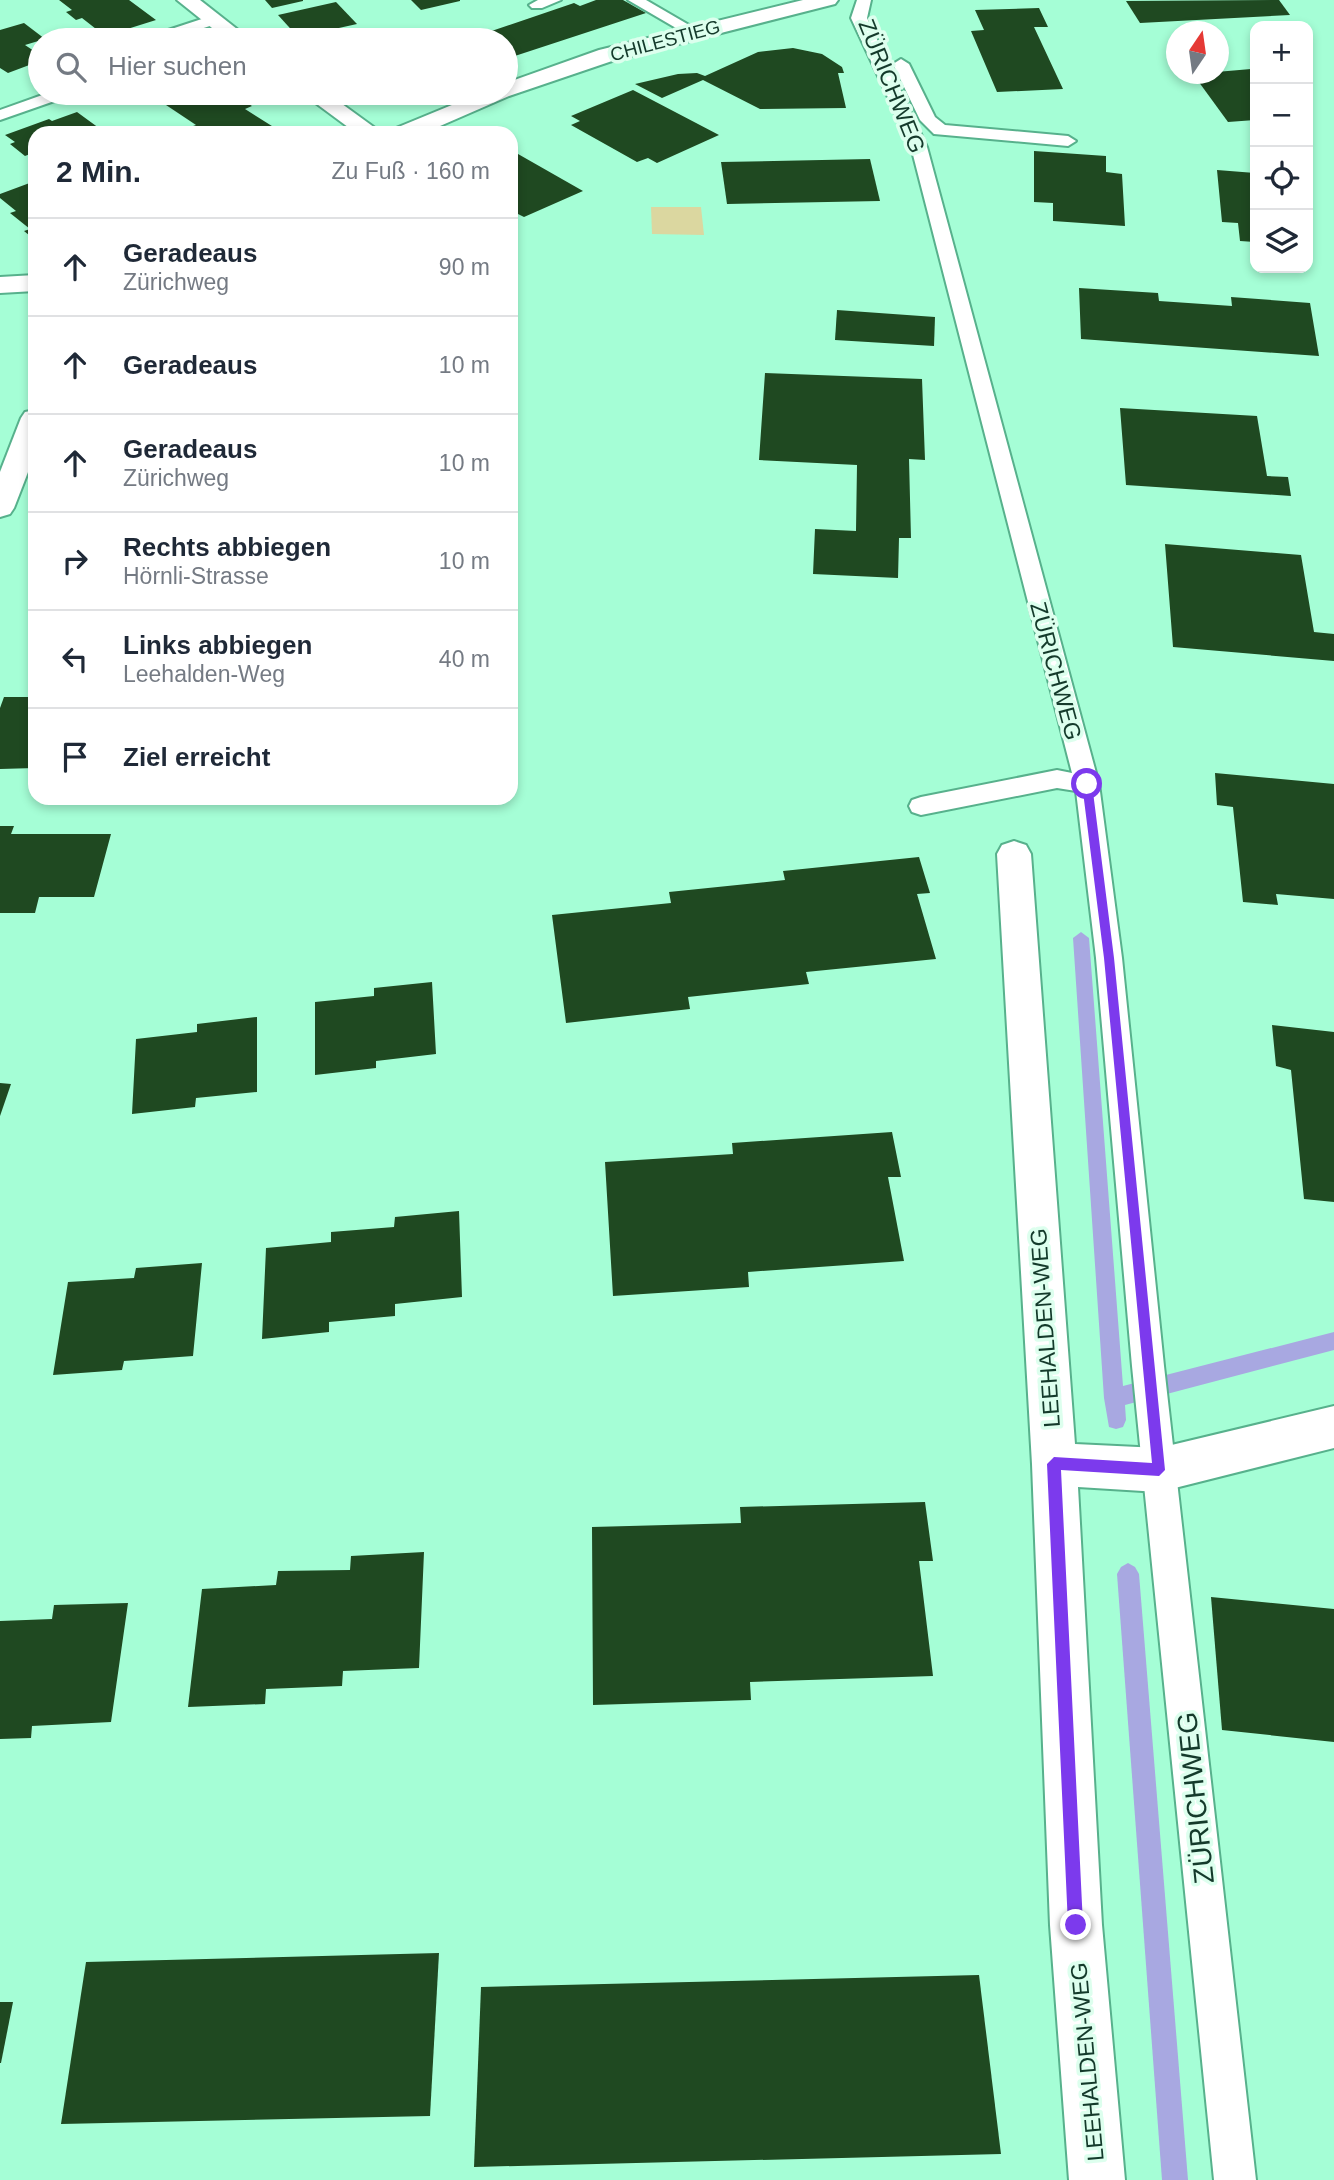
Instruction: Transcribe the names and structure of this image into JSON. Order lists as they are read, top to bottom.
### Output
{
  "streets": {
    "street": ["CHILESTIEG", "LEEHALDEN-WEG"],
    "lane": ["ZÜRICHWEG"]
  },
  "north": "top",
  "page": {
    "map_buttons": ["+", "−"],
    "search": "Hier suchen",
    "heading": ["2 Min.", "Zu Fuß · 160 m"],
    "list": [
      ["Geradeaus", "Zürichweg", "90 m"],
      ["Geradeaus", "10 m"],
      ["Geradeaus", "Zürichweg", "10 m"],
      ["Rechts abbiegen", "Hörnli-Strasse", "10 m"],
      ["Links abbiegen", "Leehalden-Weg", "40 m"],
      "Ziel erreicht"
    ]
  }
}
